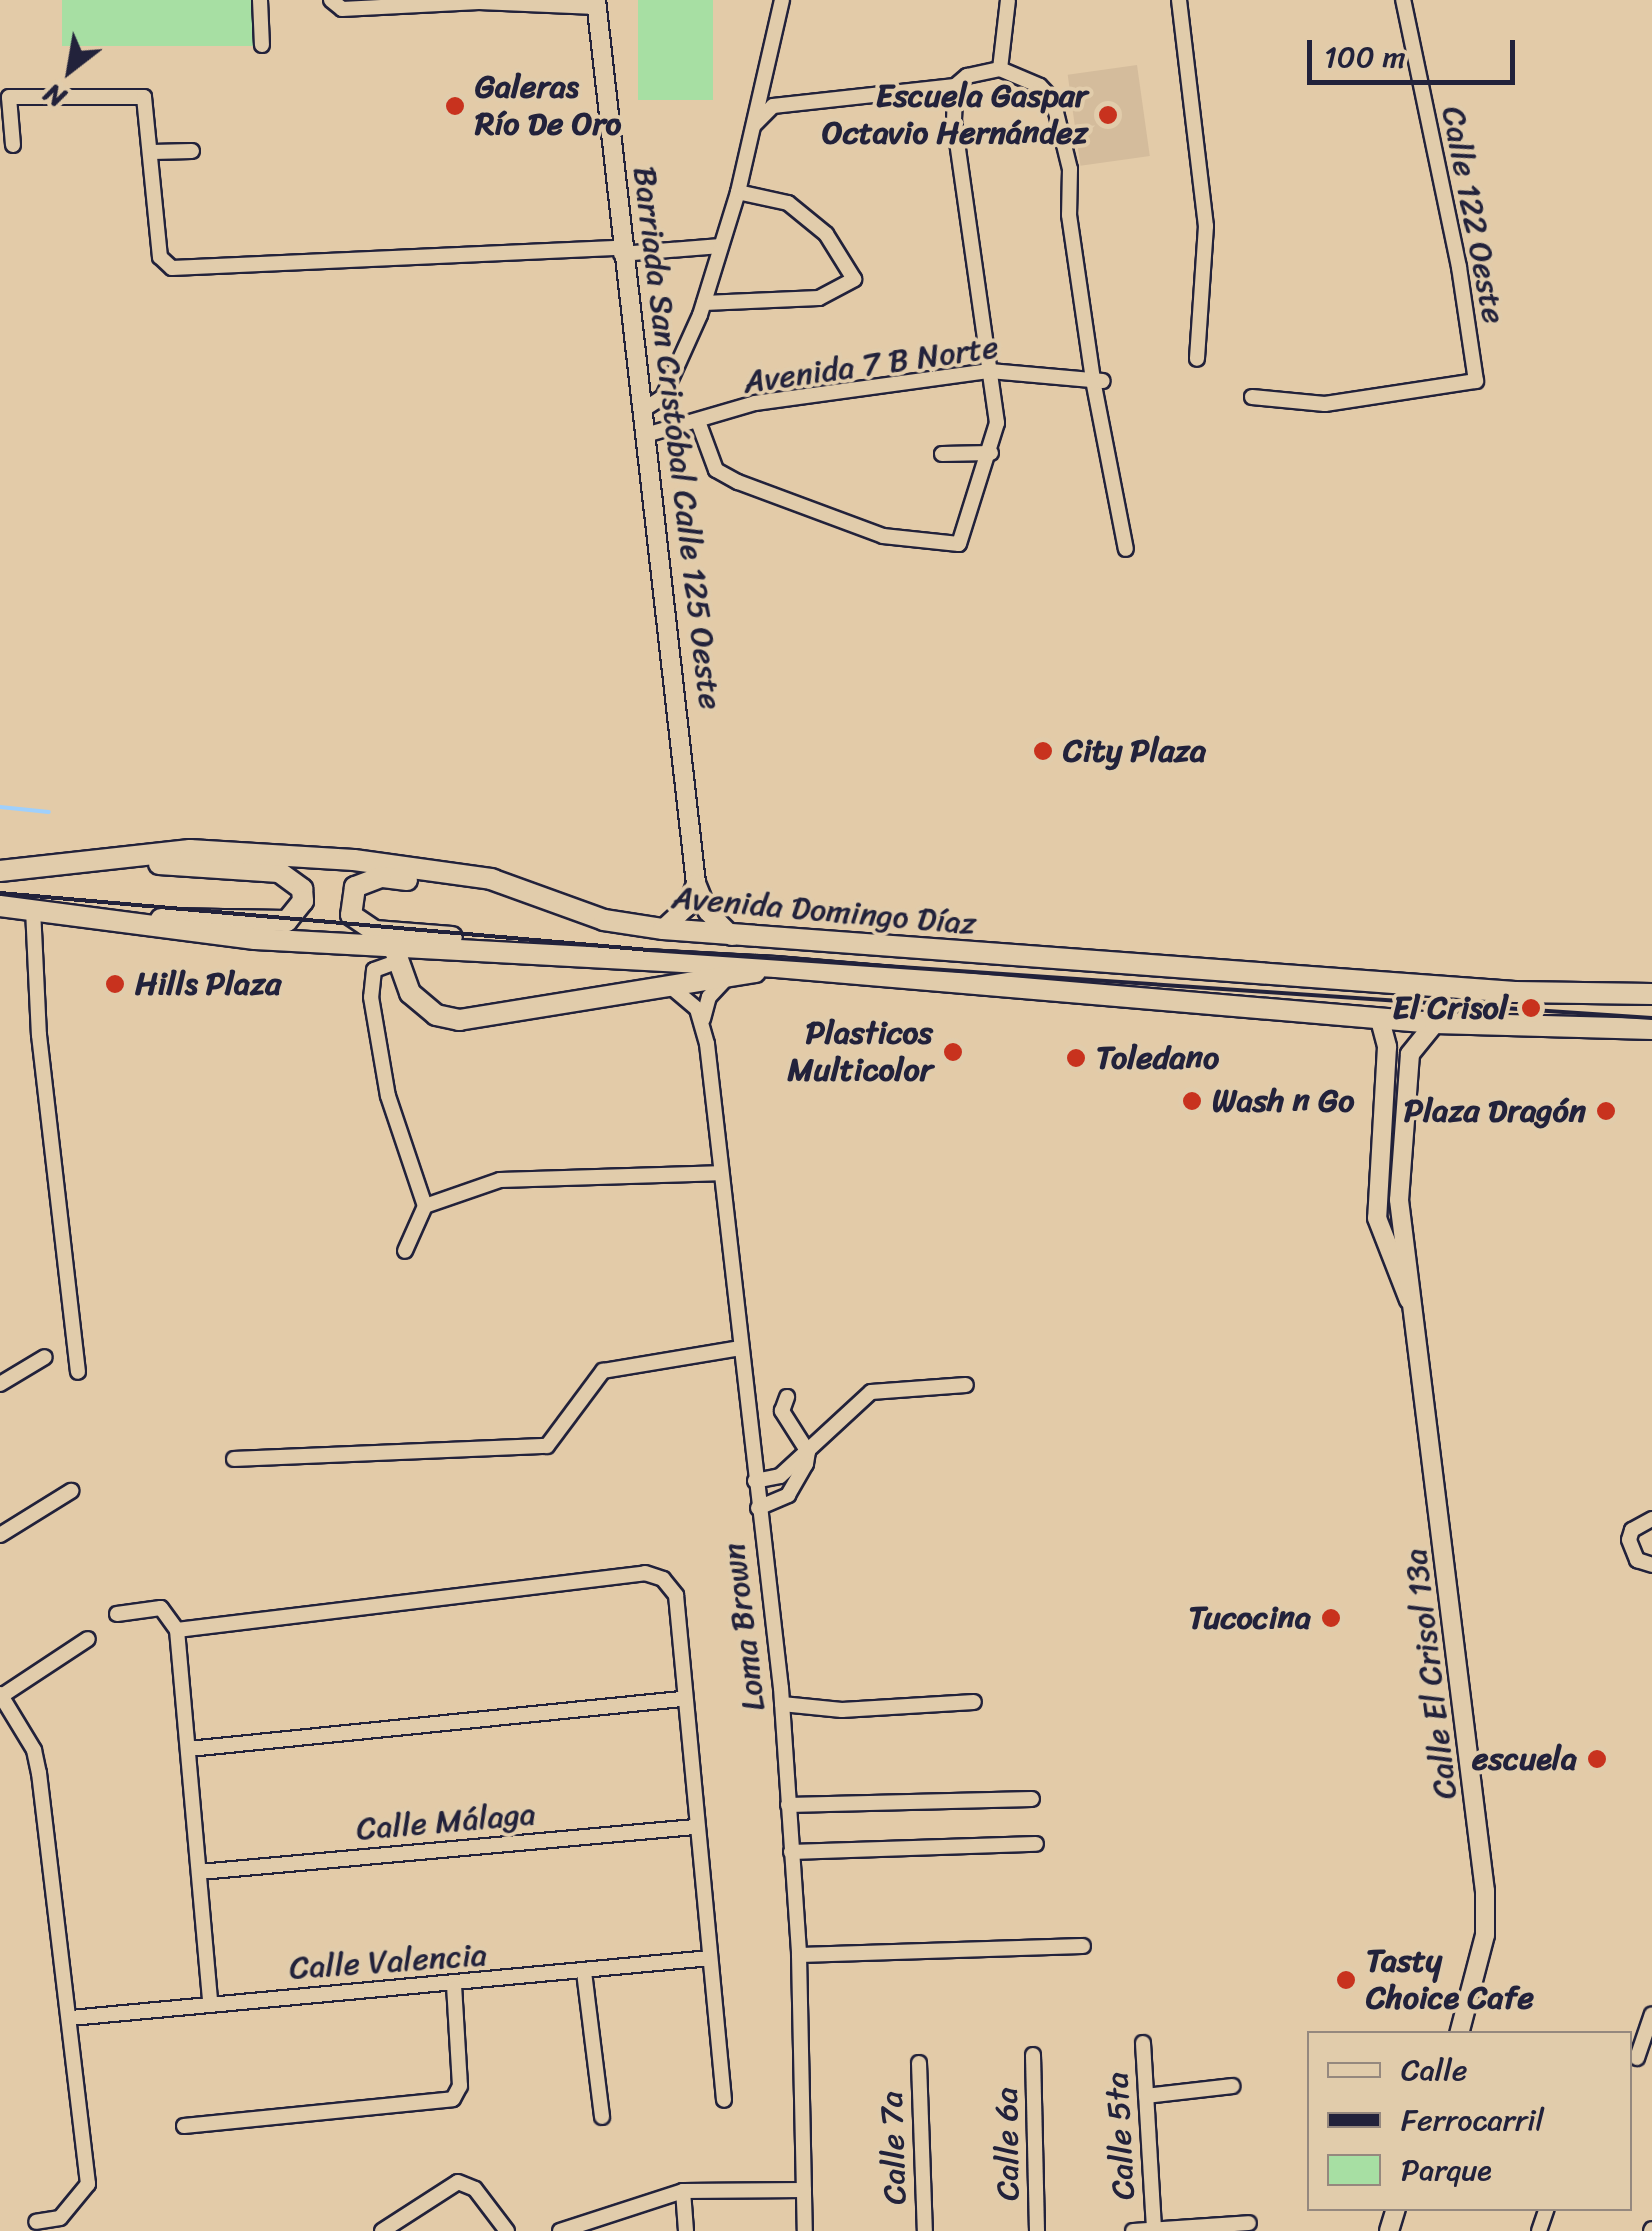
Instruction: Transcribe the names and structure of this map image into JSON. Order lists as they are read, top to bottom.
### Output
{
  "streets": {
    "main road": ["Avenida Domingo Díaz"],
    "street": [
      "Calle 122 Oeste",
      "Avenida 7 B Norte",
      "Barriada San Cristóbal Calle 125 Oeste",
      "Loma Brown",
      "Calle El Crisol 13a",
      "Calle Málaga",
      "Calle Valencia",
      "Calle 5ta",
      "Calle 6a",
      "Calle 7a"
    ]
  },
  "crossings": [
    ["Avenida 7 B Norte", "Barriada San Cristóbal Calle 125 Oeste"],
    ["Barriada San Cristóbal Calle 125 Oeste", "Avenida Domingo Díaz"],
    ["Avenida Domingo Díaz", "Calle El Crisol 13a"]
  ],
  "places": [
    "Galeras Río De Oro",
    "Escuela Gaspar Octavio Hernández",
    "City Plaza",
    "Hills Plaza",
    "El Crisol",
    "Plasticos Multicolor",
    "Toledano",
    "Wash n Go",
    "Plaza Dragón",
    "Tucocina",
    "escuela",
    "Tasty Choice Cafe"
  ],
  "legend": ["Calle", "Ferrocarril", "Parque"],
  "scale_bar": "100 m",
  "north": "bottom left"
}
